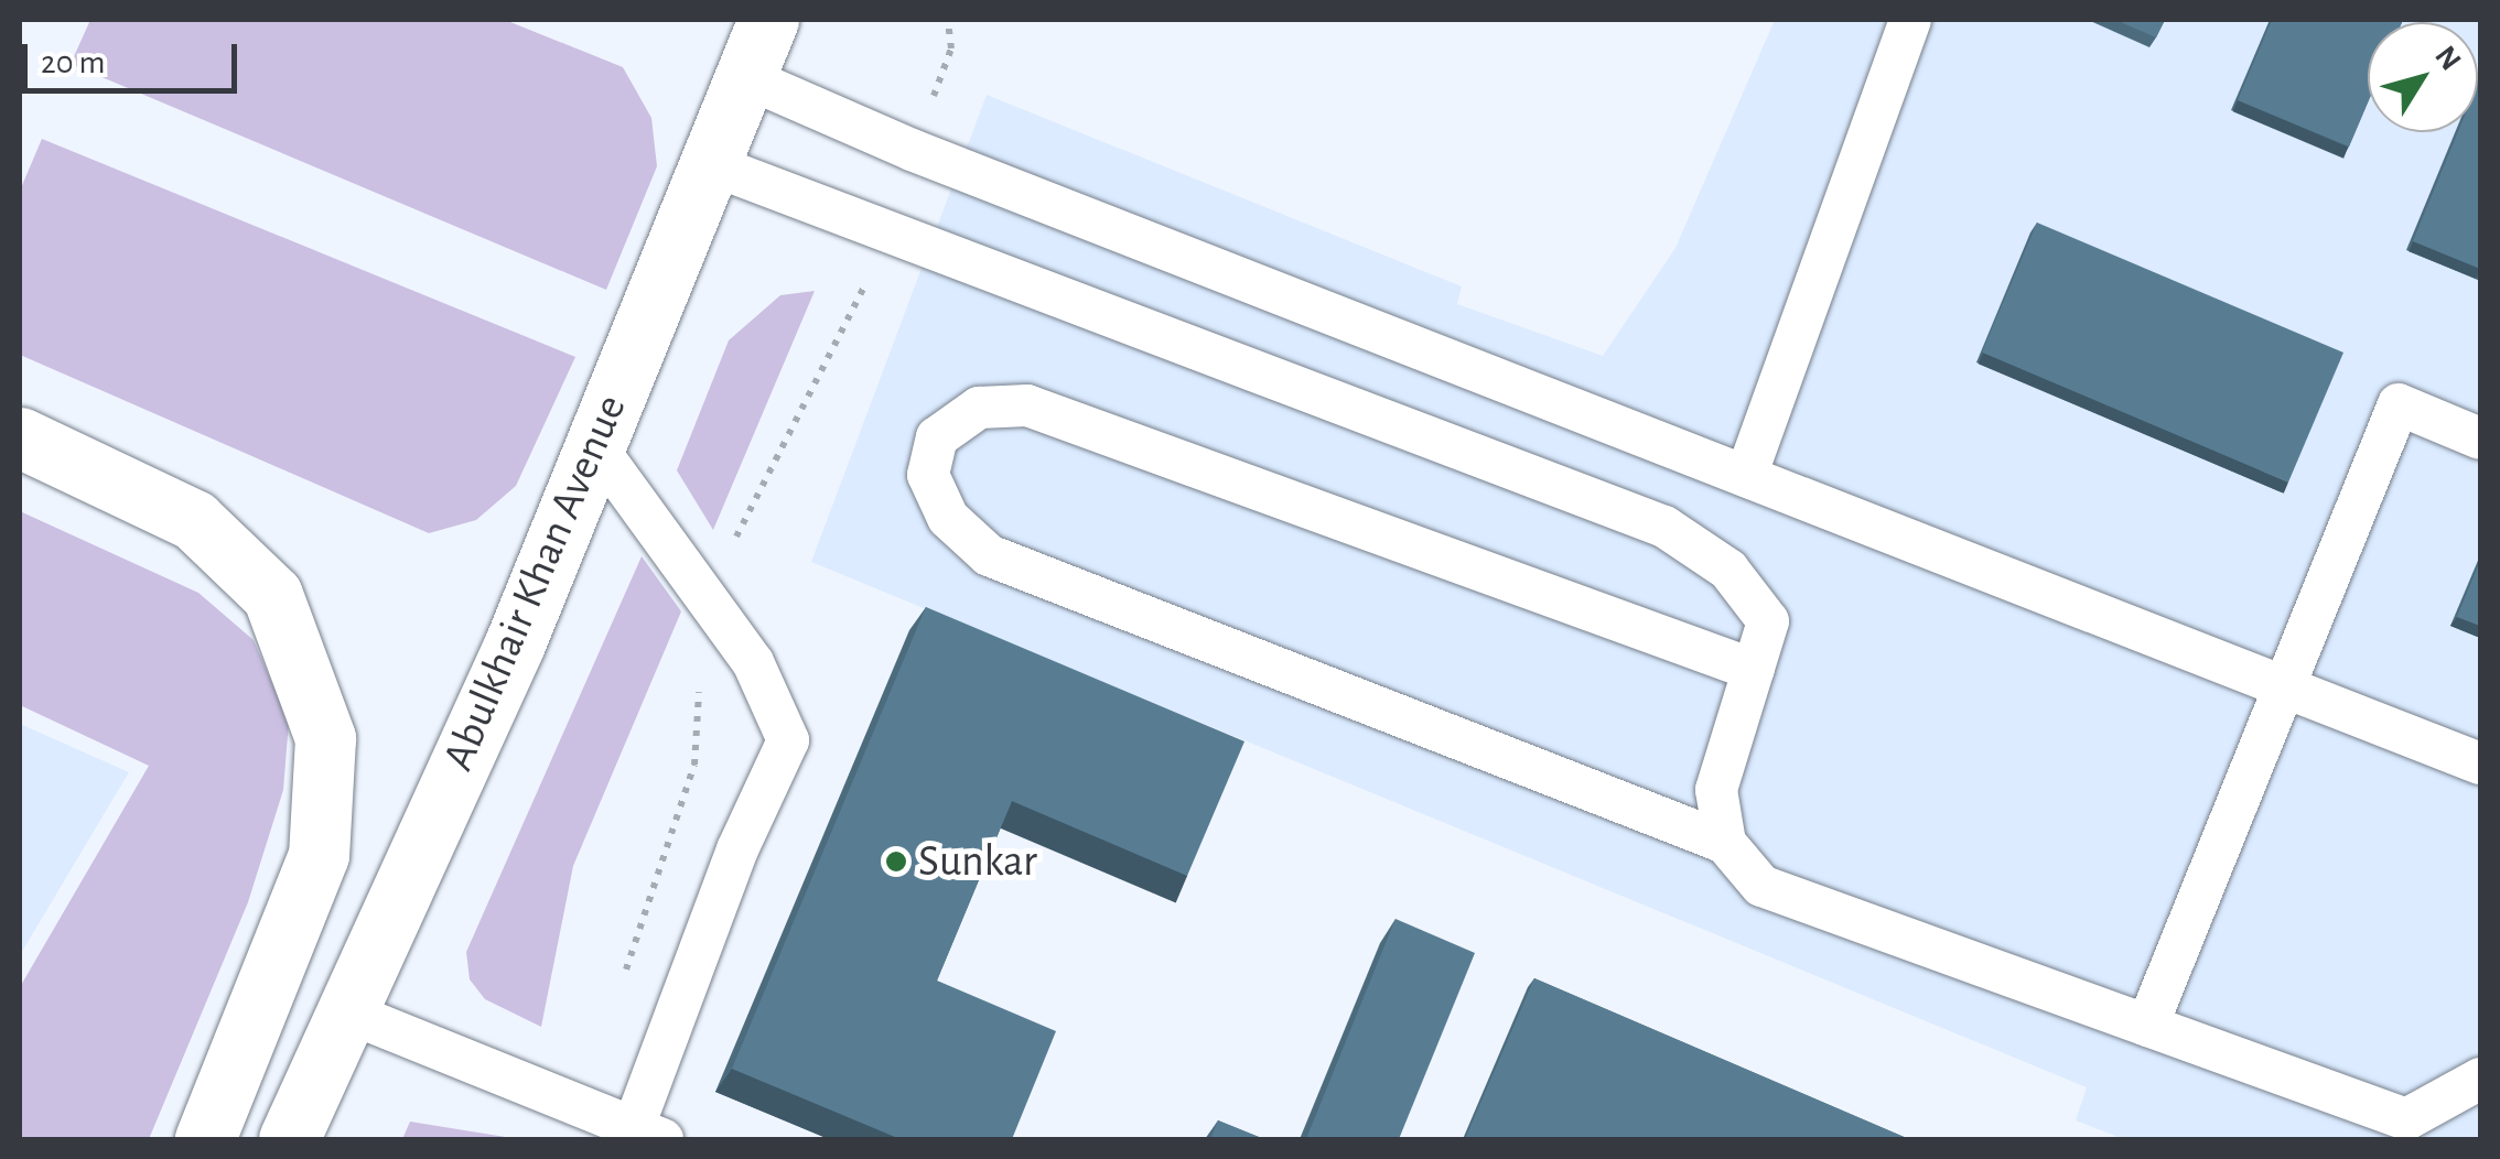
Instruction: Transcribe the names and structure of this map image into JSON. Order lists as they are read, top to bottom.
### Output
{
  "streets": {
    "street": ["Abulkhair Khan Avenue"]
  },
  "places": ["Sunkar"],
  "scale_bar": "20 m",
  "north": "top right"
}
